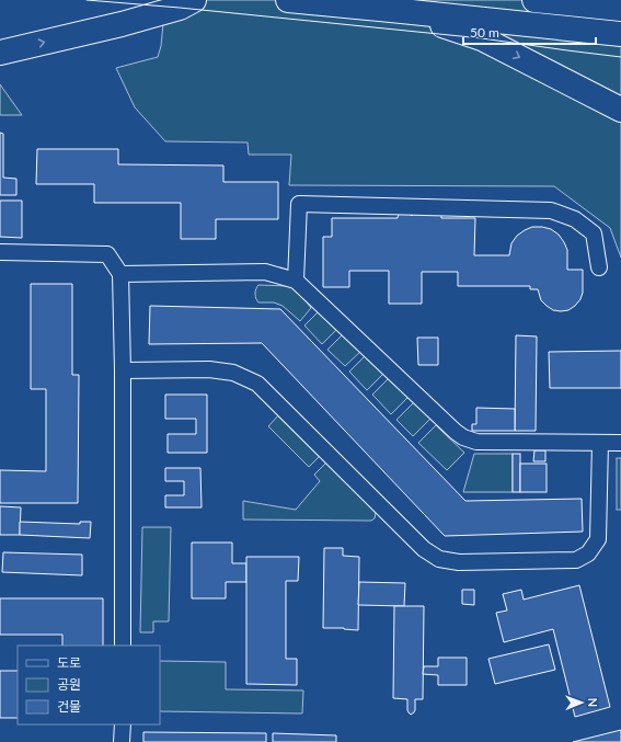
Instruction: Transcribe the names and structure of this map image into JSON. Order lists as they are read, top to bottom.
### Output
{
  "legend": ["도로", "공원", "건물"],
  "scale_bar": "50 m",
  "north": "right"
}
